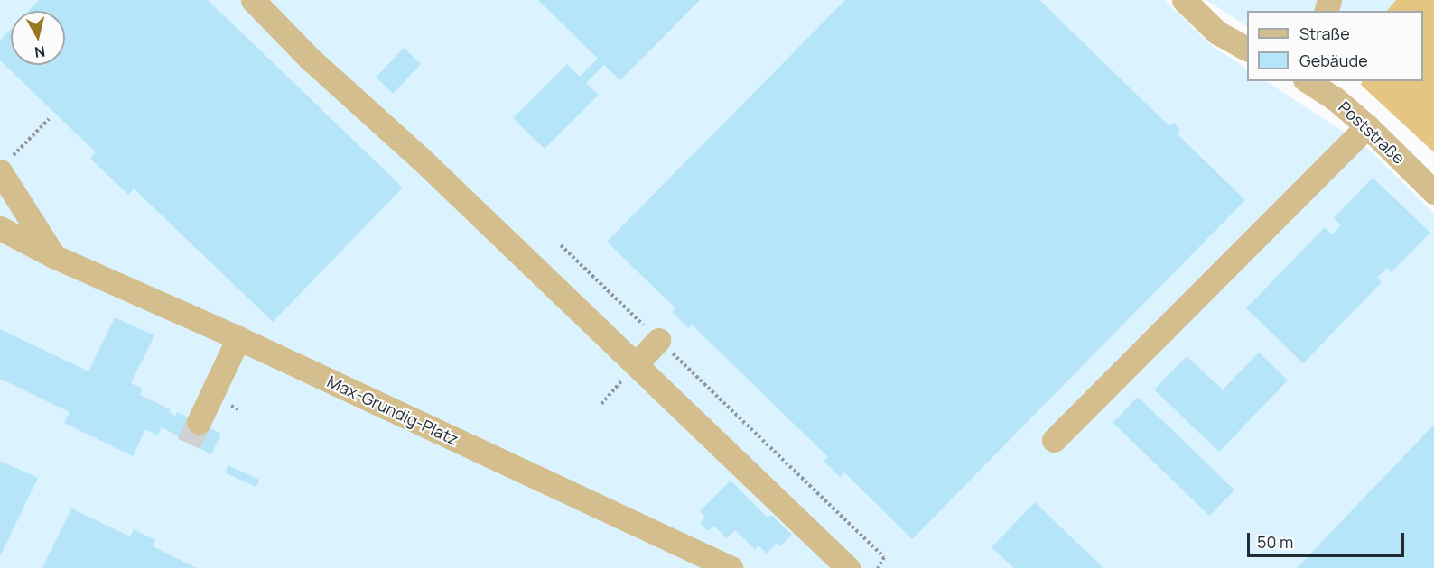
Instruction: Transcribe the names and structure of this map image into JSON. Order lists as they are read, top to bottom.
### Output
{
  "streets": {
    "street": ["Poststraße", "Max-Grundig-Platz"]
  },
  "legend": ["Straße", "Gebäude"],
  "scale_bar": "50 m",
  "north": "bottom"
}
